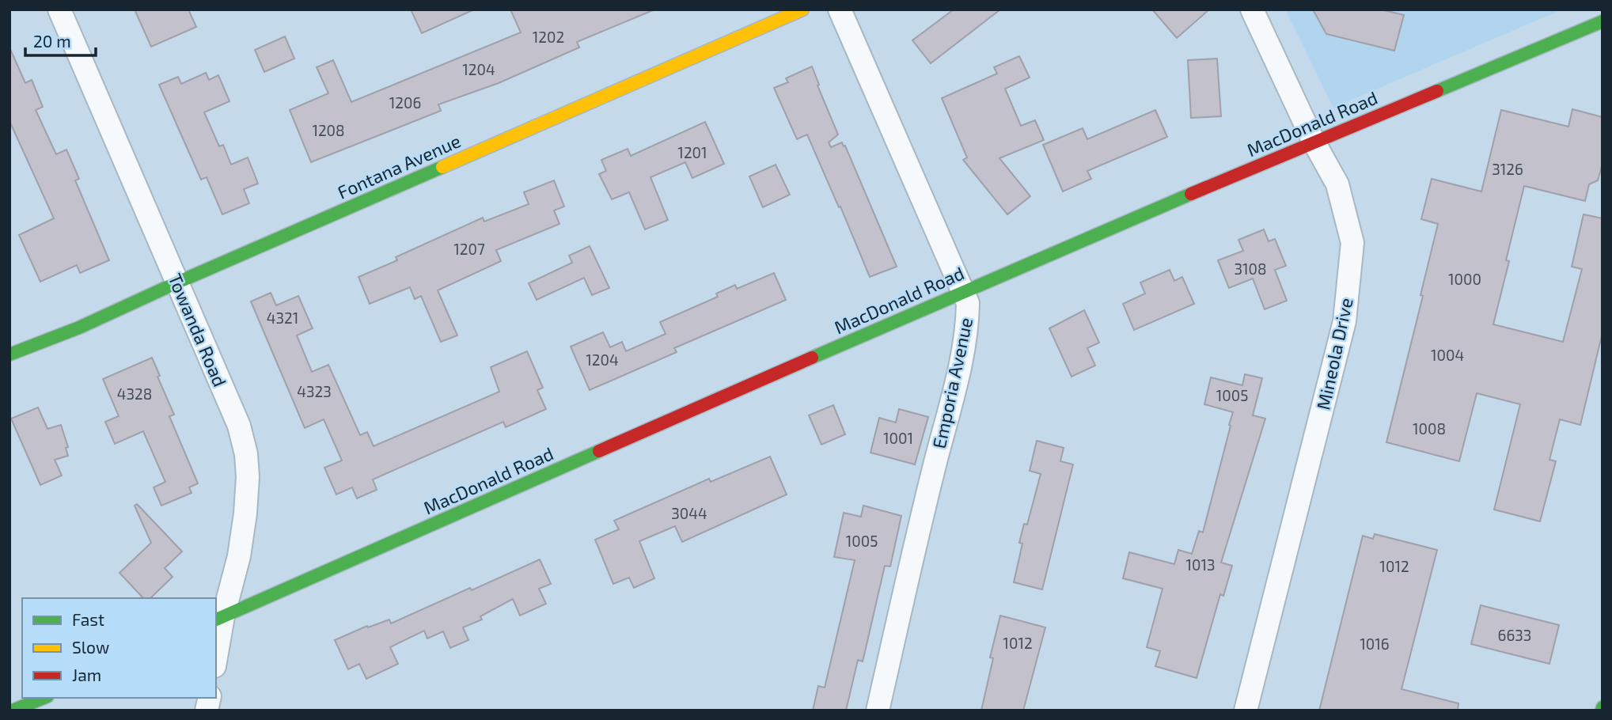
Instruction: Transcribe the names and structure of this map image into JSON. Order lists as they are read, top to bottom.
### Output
{
  "streets": {
    "street": [
      "MacDonald Road",
      "Fontana Avenue",
      "Towanda Road",
      "Mineola Drive",
      "Emporia Avenue"
    ]
  },
  "crossings": [
    ["MacDonald Road", "Towanda Road"],
    ["MacDonald Road", "Mineola Drive"],
    ["MacDonald Road", "Emporia Avenue"],
    ["Fontana Avenue", "Towanda Road"]
  ],
  "house_numbers": [
    "1202",
    "1204",
    "1206",
    "1208",
    "1201",
    "3126",
    "1207",
    "3108",
    "1000",
    "4321",
    "1004",
    "1204",
    "4323",
    "4328",
    "1005",
    "1008",
    "1001",
    "3044",
    "1005",
    "1013",
    "1012",
    "6633",
    "1012",
    "1016"
  ],
  "legend": ["Fast", "Slow", "Jam"],
  "scale_bar": "20 m"
}
